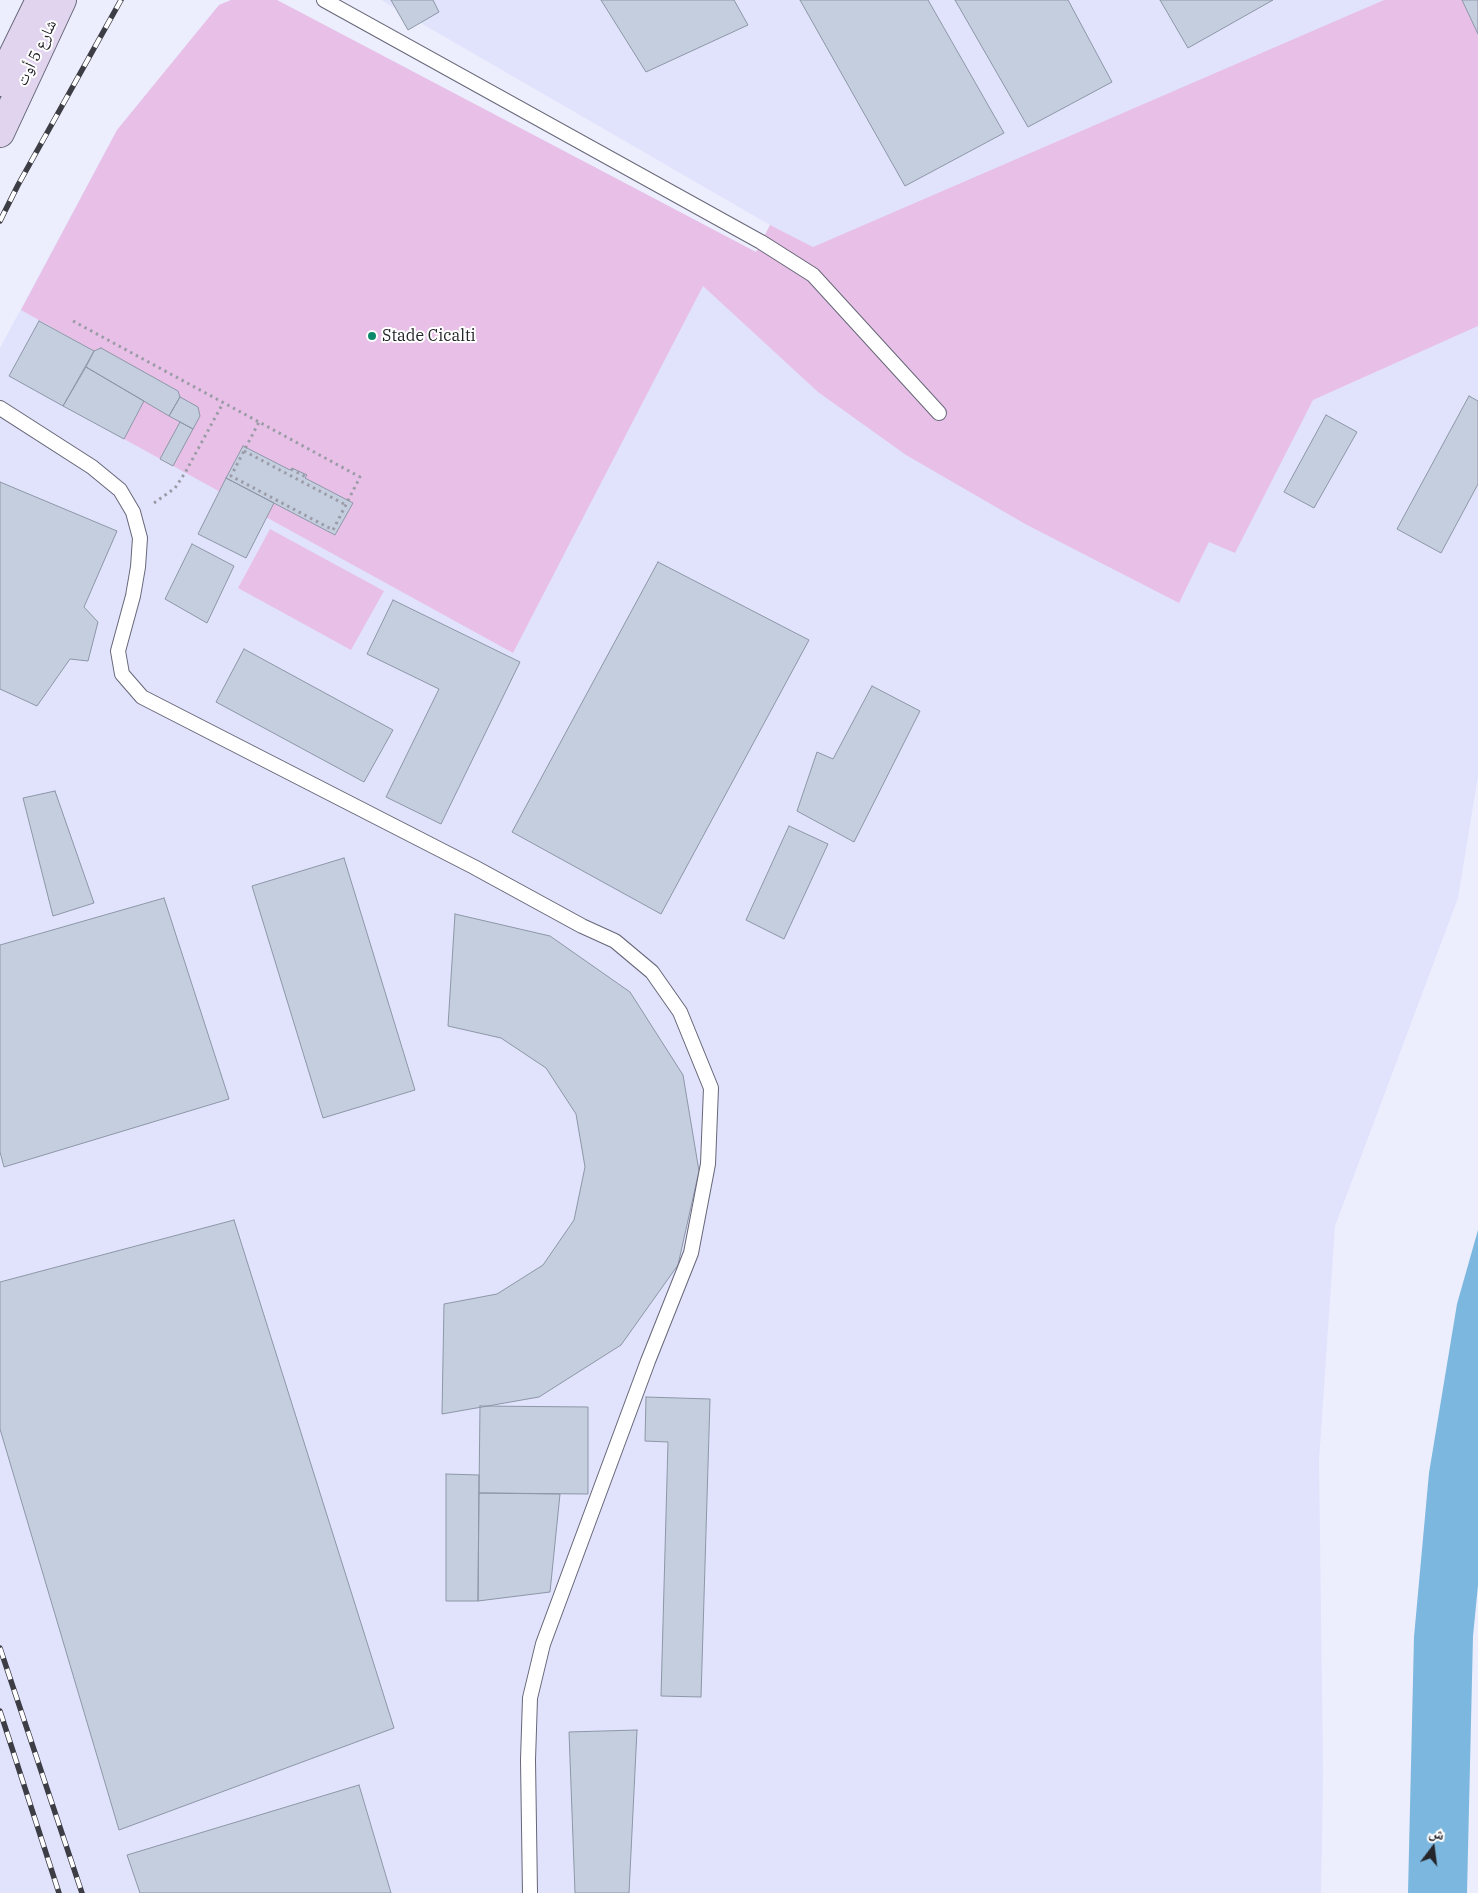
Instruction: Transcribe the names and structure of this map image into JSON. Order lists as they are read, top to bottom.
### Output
{
  "streets": {
    "main road": ["شارع 5 أوت"]
  },
  "places": ["Stade Cicalti"],
  "north": "top"
}
